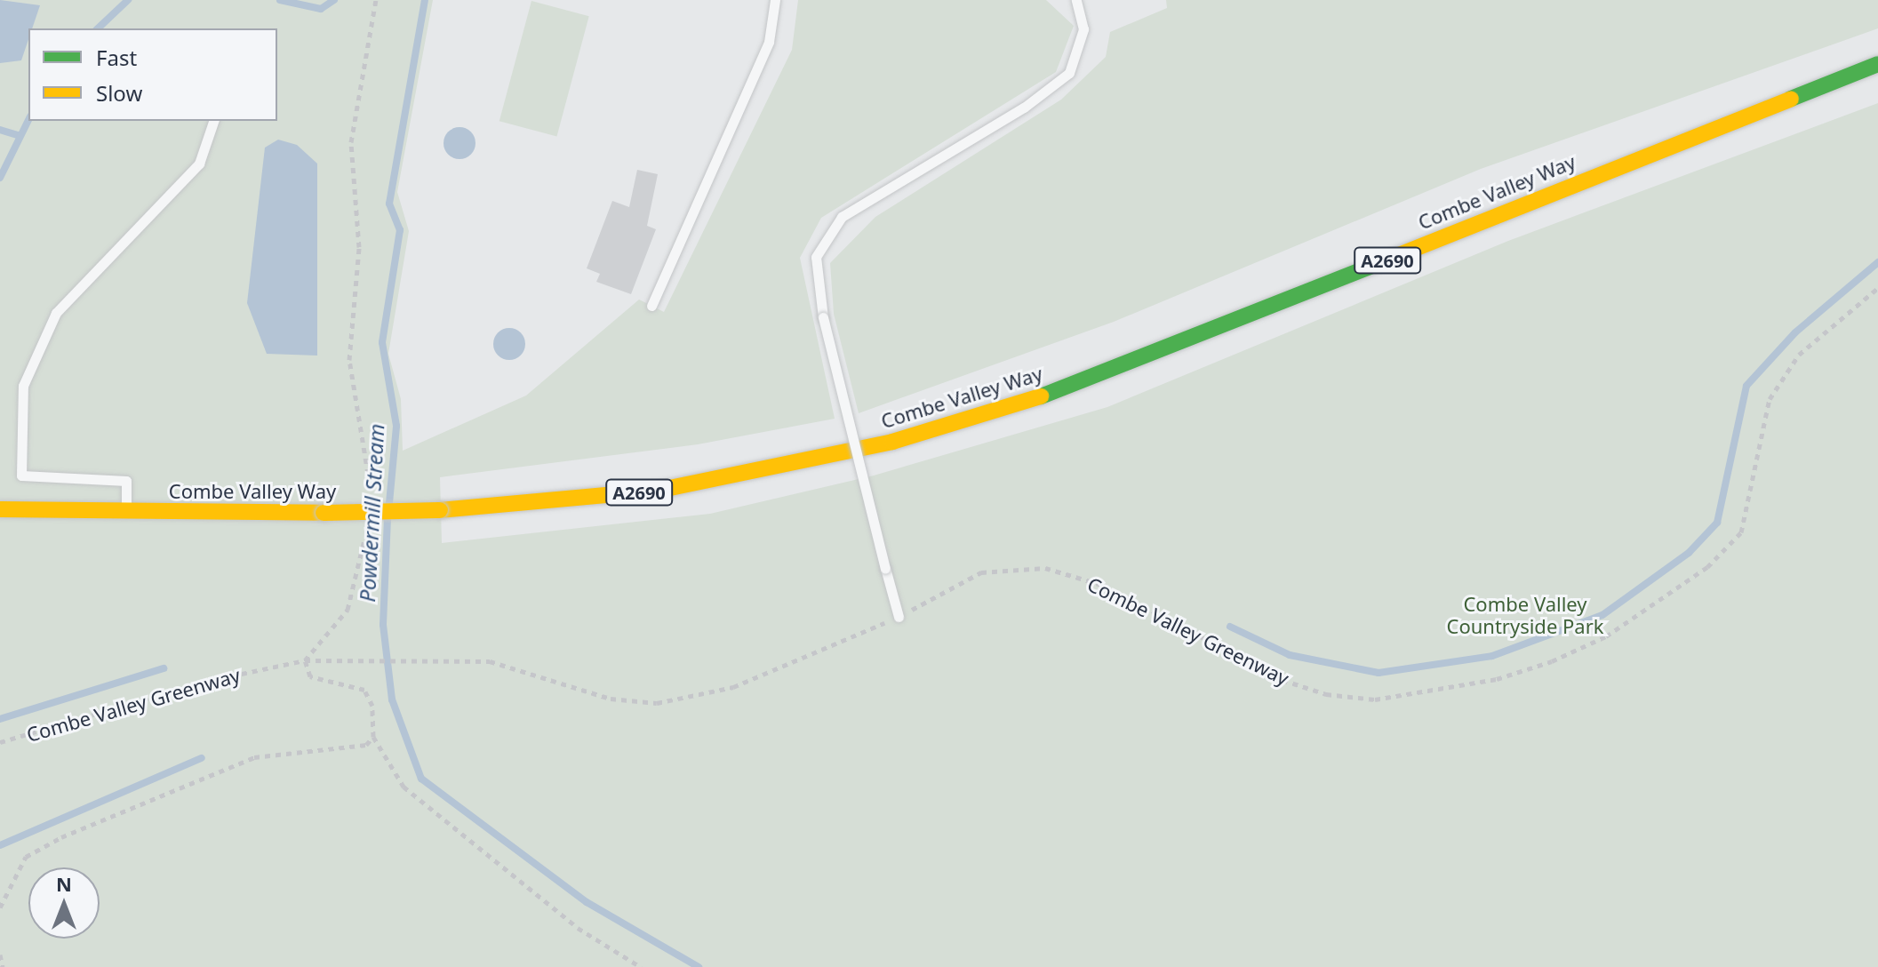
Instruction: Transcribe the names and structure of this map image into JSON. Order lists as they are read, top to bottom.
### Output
{
  "streets": {
    "main road": ["Combe Valley Way", "A2690"],
    "path": ["Combe Valley Greenway"]
  },
  "water": ["Powdermill Stream"],
  "parks": ["Combe Valley Countryside Park"],
  "legend": ["Fast", "Slow"],
  "north": "top"
}
